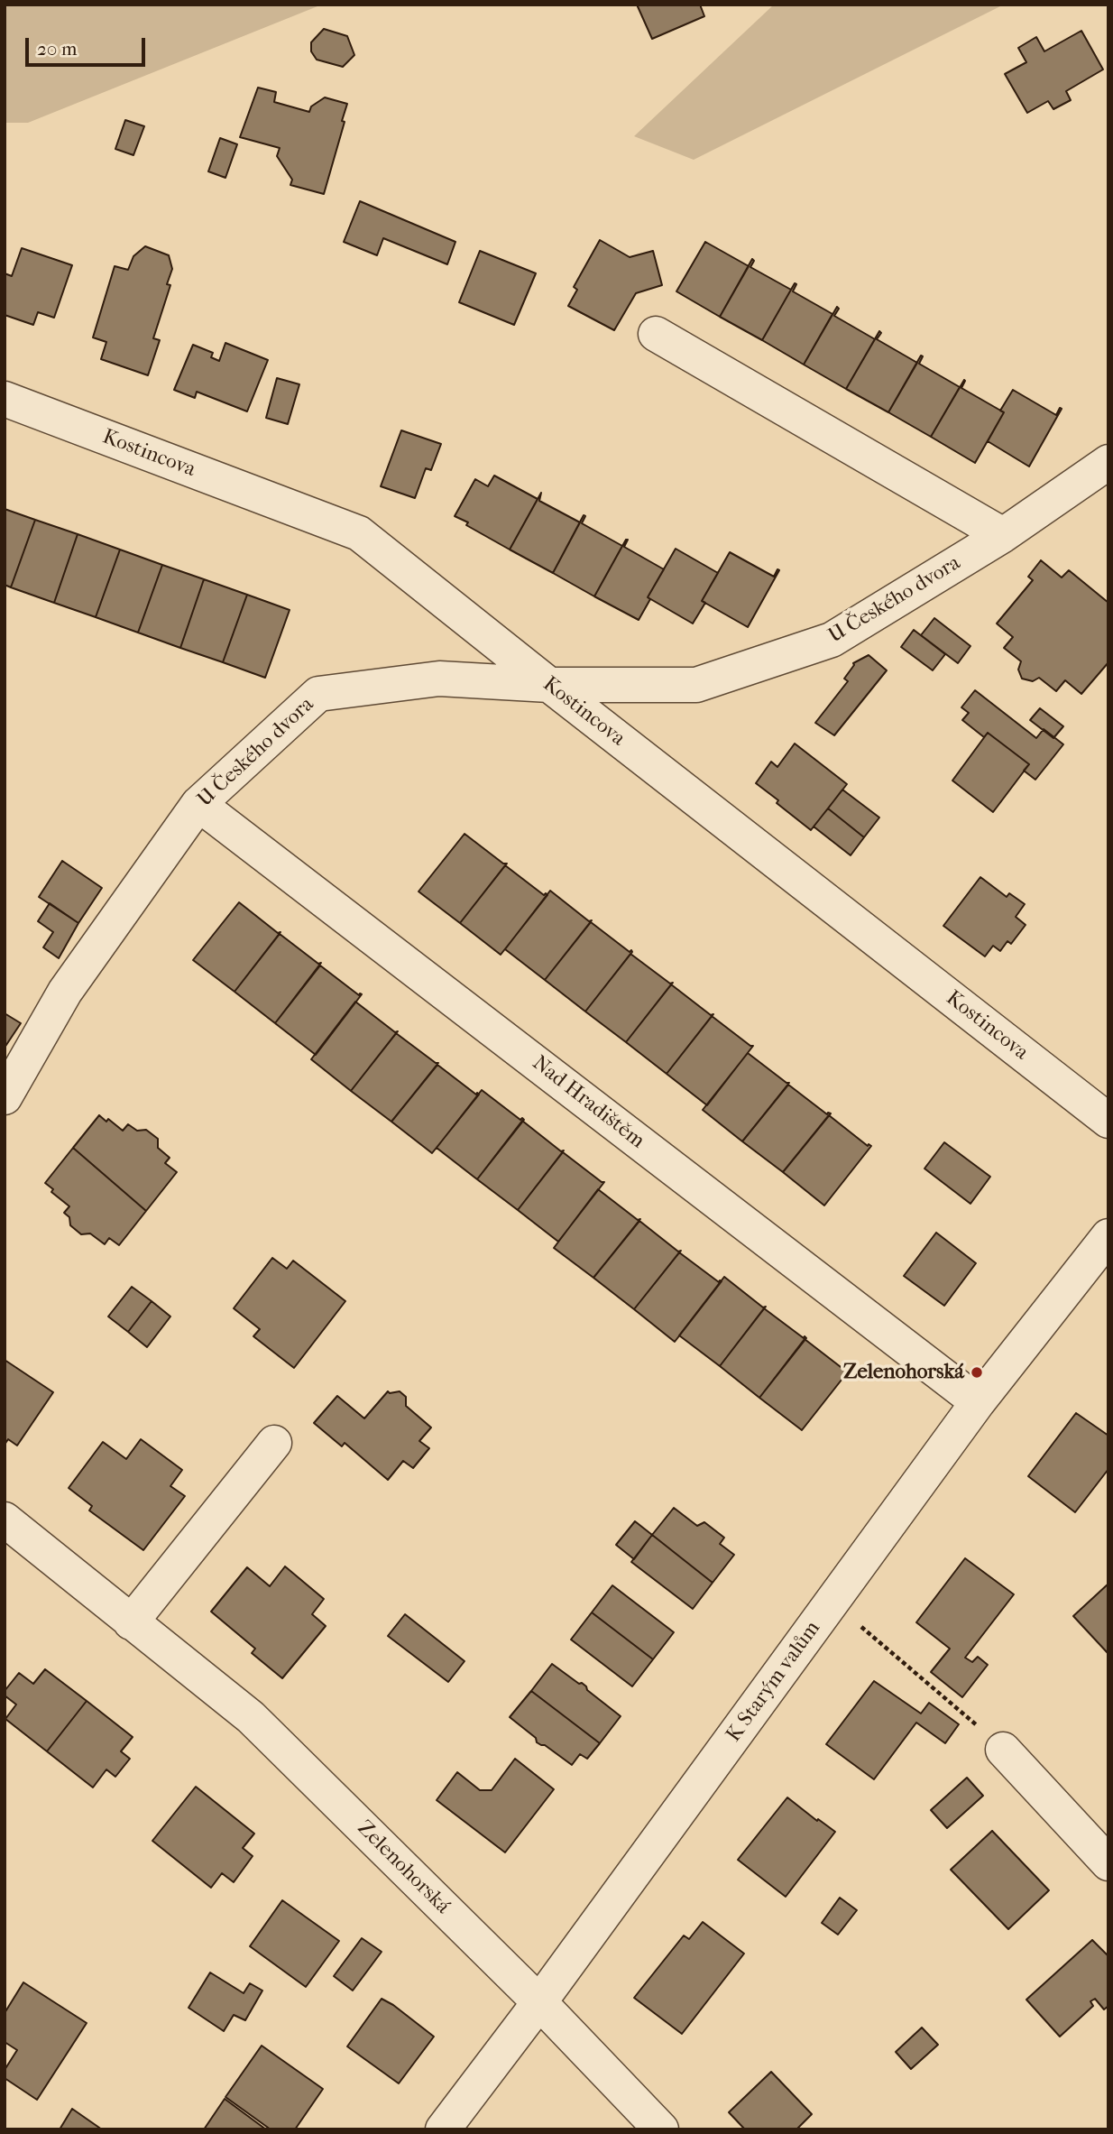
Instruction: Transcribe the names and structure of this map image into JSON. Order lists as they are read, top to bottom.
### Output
{
  "streets": {
    "street": [
      "Kostincova",
      "U Českého dvora",
      "Nad Hradištěm",
      "K Starým valům",
      "Zelenohorská"
    ]
  },
  "crossings": [
    ["Kostincova", "U Českého dvora"],
    ["U Českého dvora", "Nad Hradištěm"],
    ["Nad Hradištěm", "K Starým valům"],
    ["K Starým valům", "Zelenohorská"]
  ],
  "places": ["Zelenohorská"],
  "scale_bar": "20 m"
}
